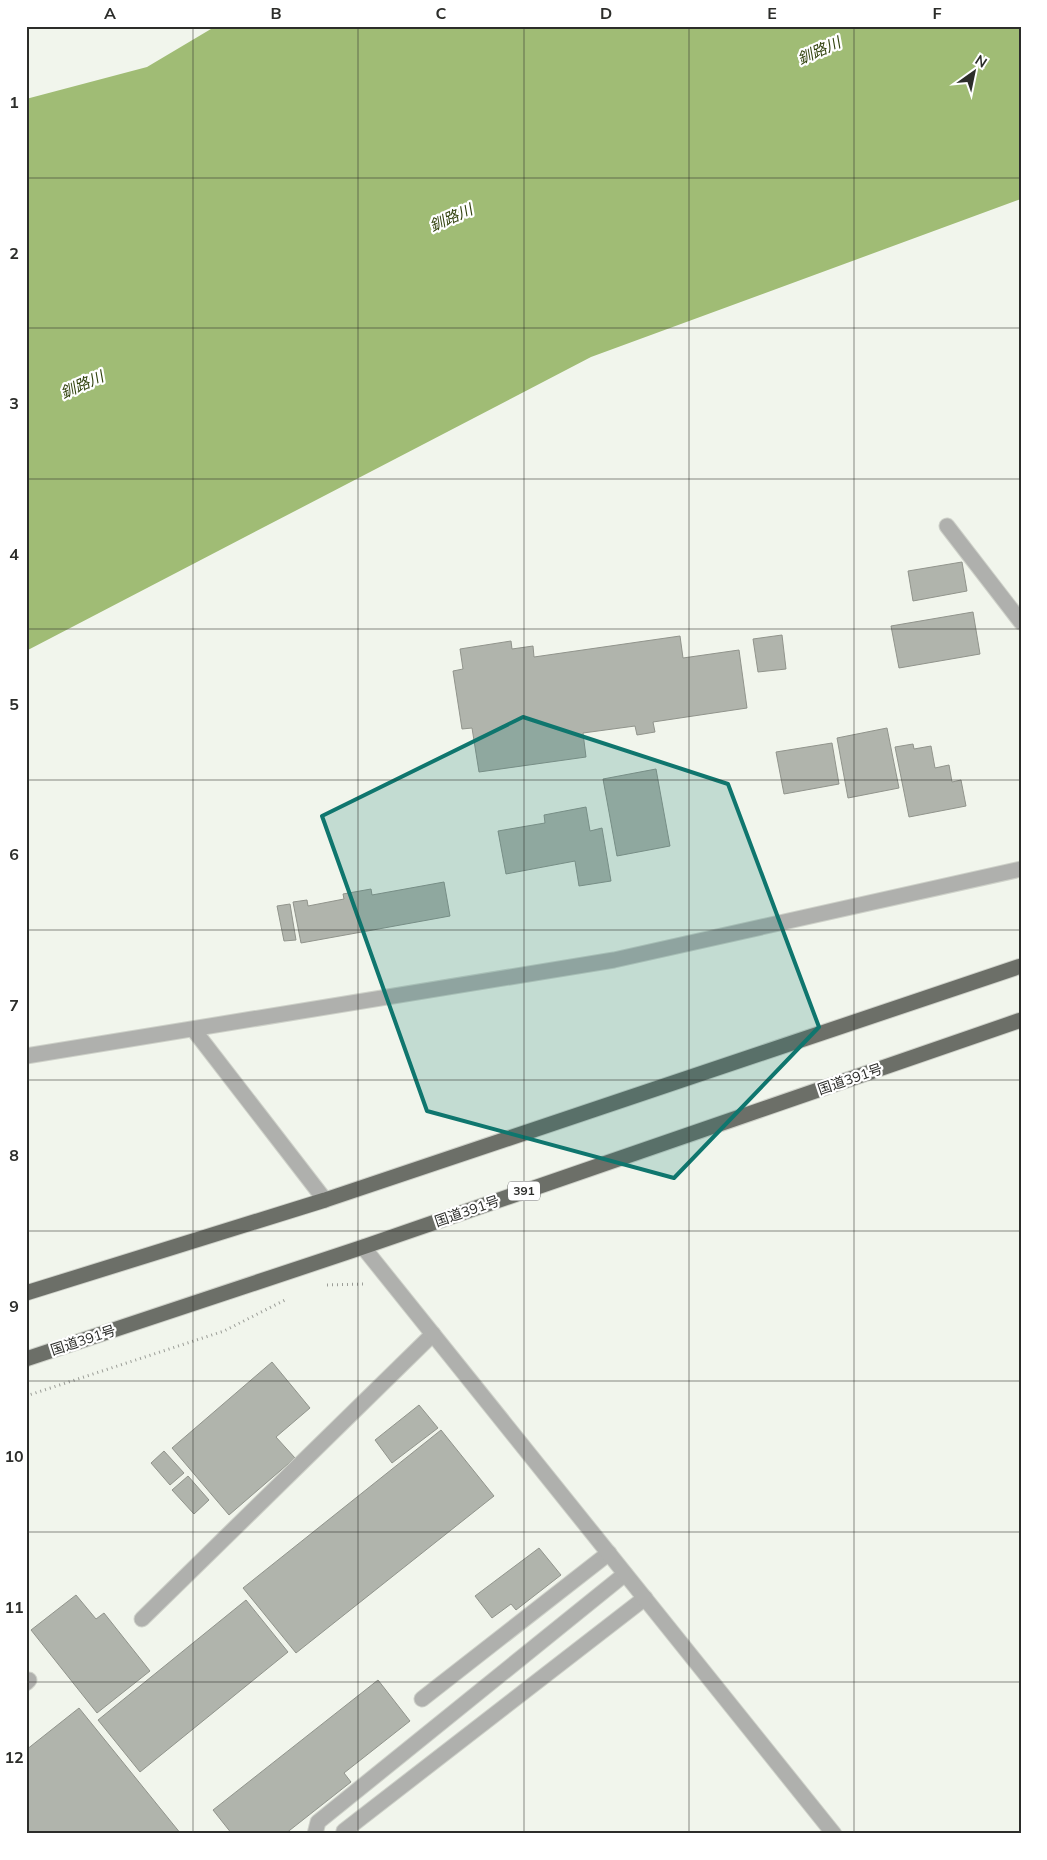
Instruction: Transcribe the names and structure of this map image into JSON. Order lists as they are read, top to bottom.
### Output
{
  "streets": {
    "highway": ["国道391号", "391"]
  },
  "water": ["釧路川"],
  "north": "top right",
  "grid": {
    "columns": [
      "A",
      "B",
      "C",
      "D",
      "E",
      "F"
    ],
    "rows": [
      "1",
      "2",
      "3",
      "4",
      "5",
      "6",
      "7",
      "8",
      "9",
      "10",
      "11",
      "12"
    ]
  }
}
